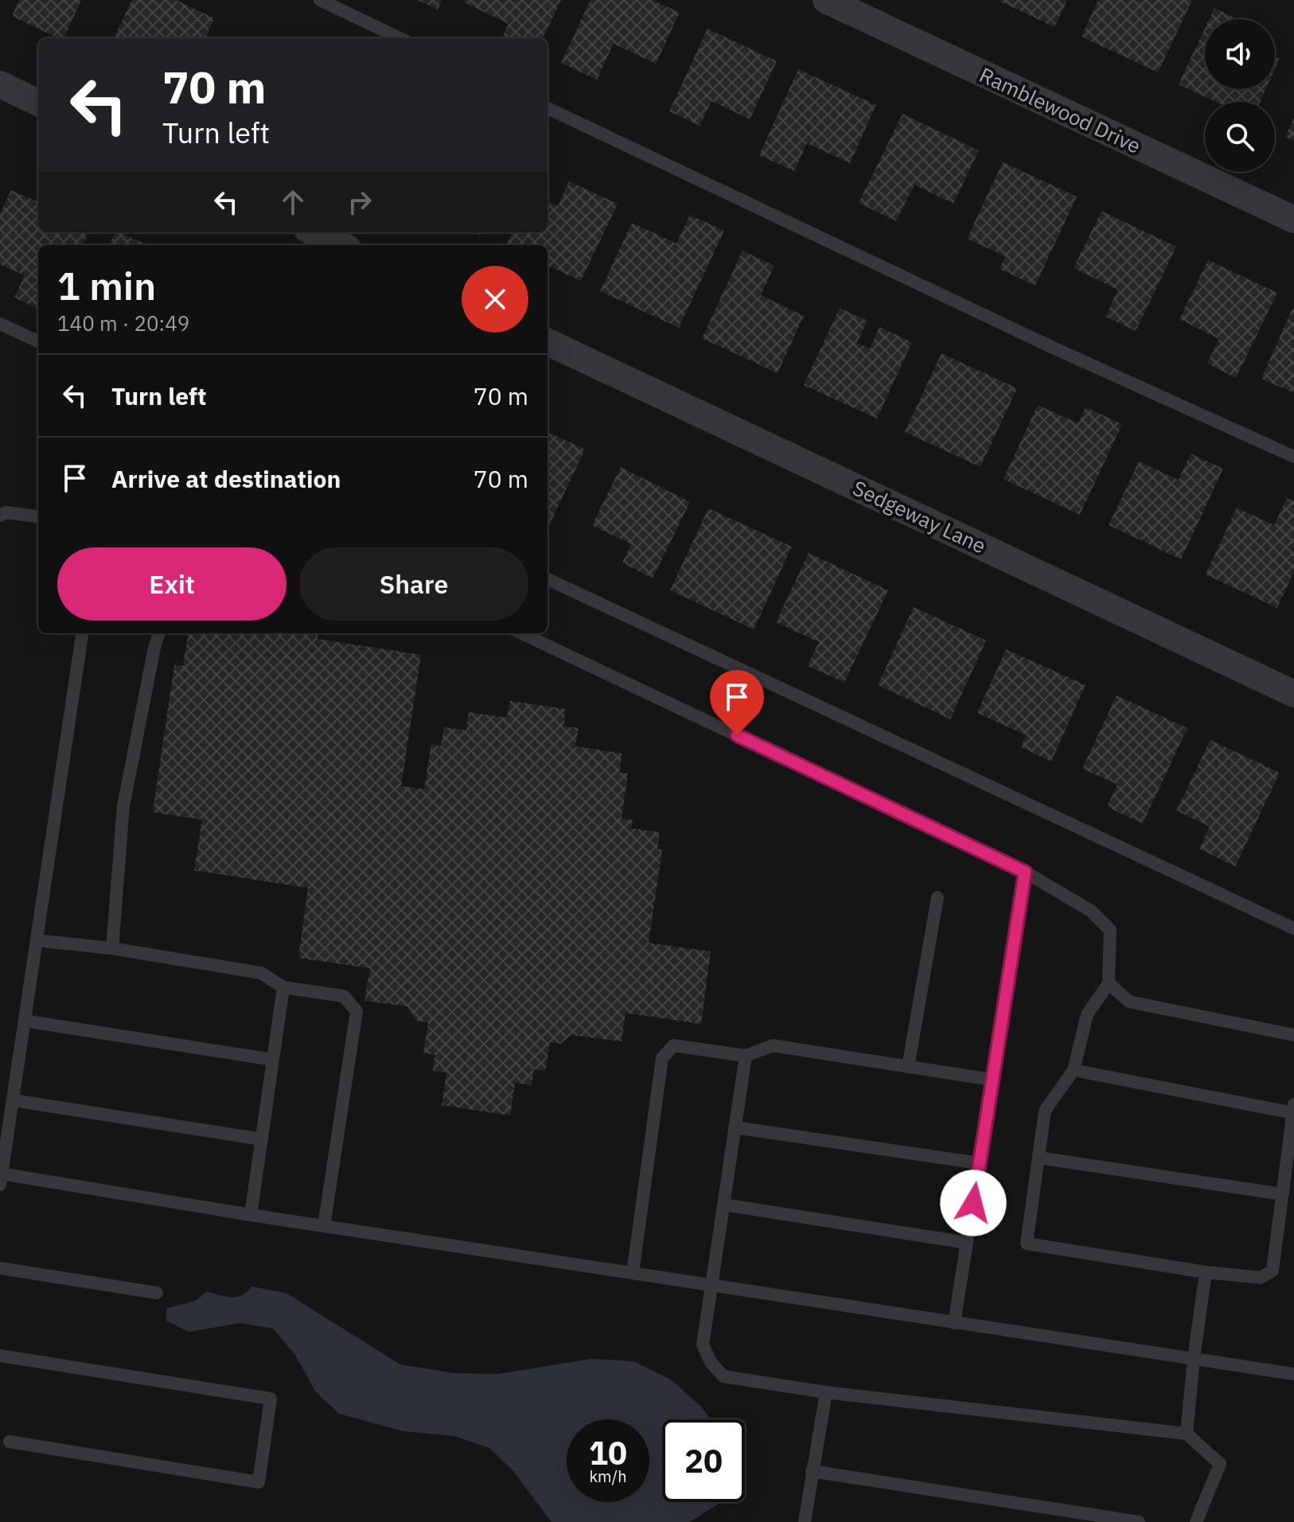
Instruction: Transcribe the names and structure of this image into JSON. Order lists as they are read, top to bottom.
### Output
{
  "streets": {
    "street": ["Ramblewood Drive", "Sedgeway Lane"]
  },
  "page": {
    "turn": ["70 m", "Turn left"],
    "heading": ["1 min", "140 m · 20:49"],
    "list": [
      {
        "name": "Turn left",
        "value": "70 m"
      },
      {
        "name": "Arrive at destination",
        "value": "70 m"
      }
    ],
    "buttons": ["Exit", "Share"],
    "speed": "10 km/h",
    "limit": "20"
  }
}
